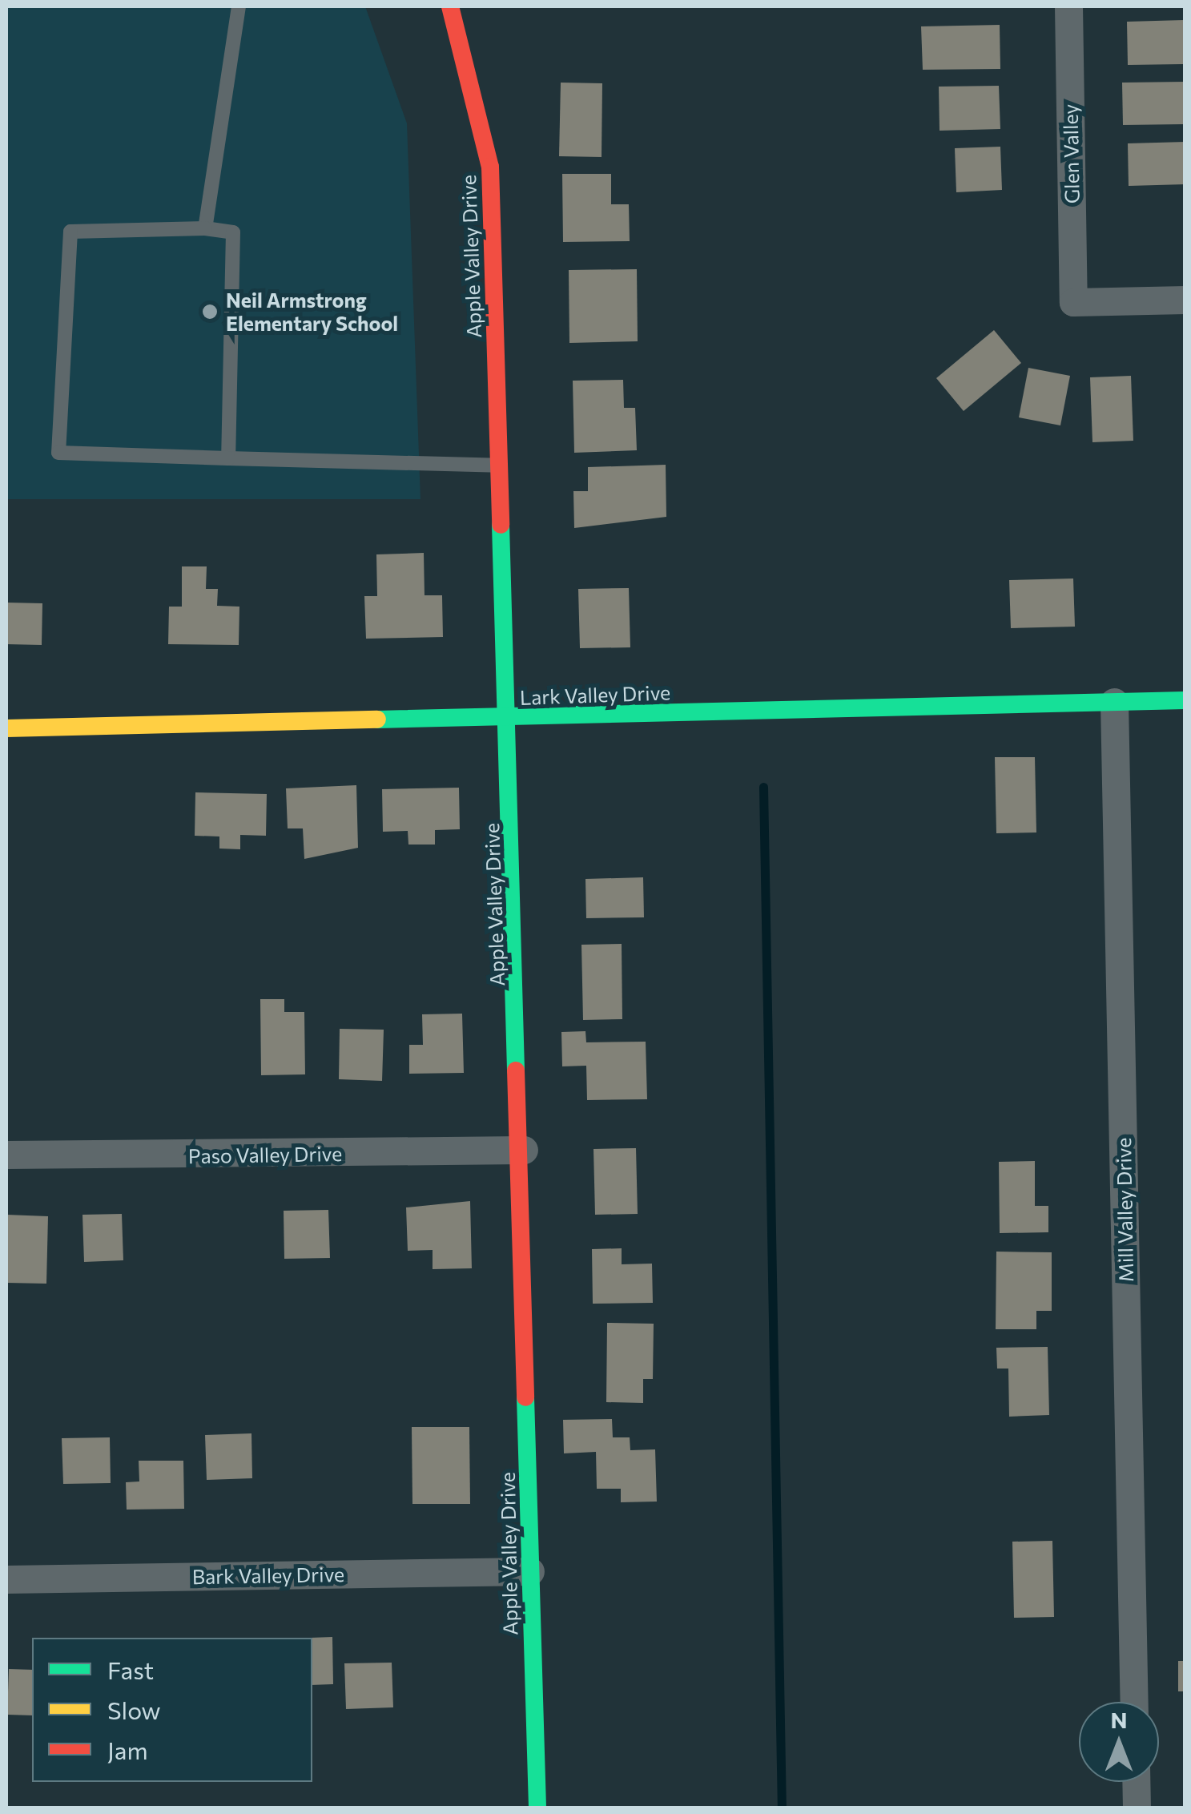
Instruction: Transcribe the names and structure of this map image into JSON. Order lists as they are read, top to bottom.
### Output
{
  "streets": {
    "street": [
      "Glen Valley",
      "Apple Valley Drive",
      "Lark Valley Drive",
      "Paso Valley Drive",
      "Mill Valley Drive",
      "Bark Valley Drive"
    ]
  },
  "crossings": [
    ["Apple Valley Drive", "Lark Valley Drive"],
    ["Apple Valley Drive", "Paso Valley Drive"],
    ["Apple Valley Drive", "Bark Valley Drive"],
    ["Lark Valley Drive", "Mill Valley Drive"]
  ],
  "places": ["Neil Armstrong Elementary School"],
  "legend": ["Fast", "Slow", "Jam"],
  "north": "top"
}
